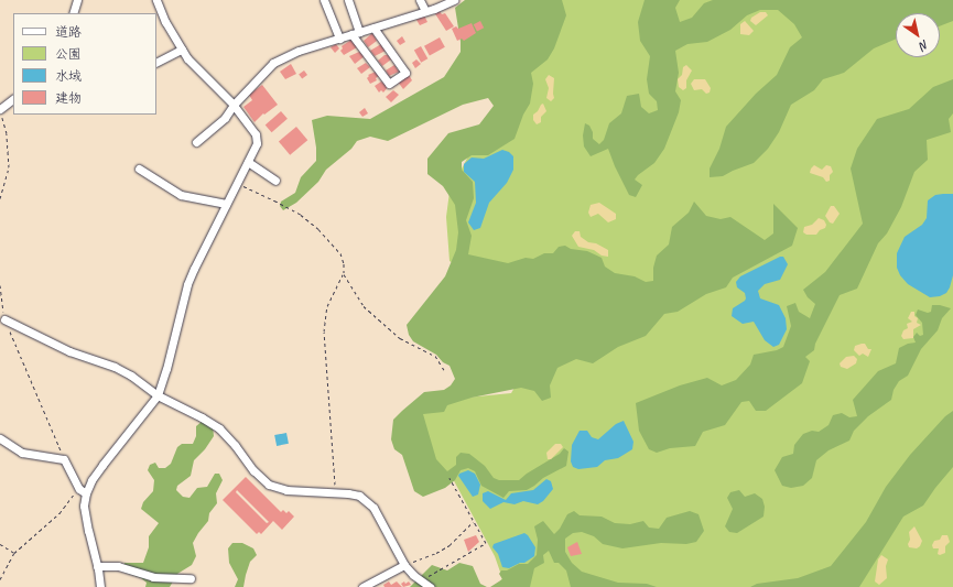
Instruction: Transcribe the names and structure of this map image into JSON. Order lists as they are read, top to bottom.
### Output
{
  "legend": [
    "道路",
    "公園",
    "水域",
    "建物"
  ],
  "north": "bottom right"
}
